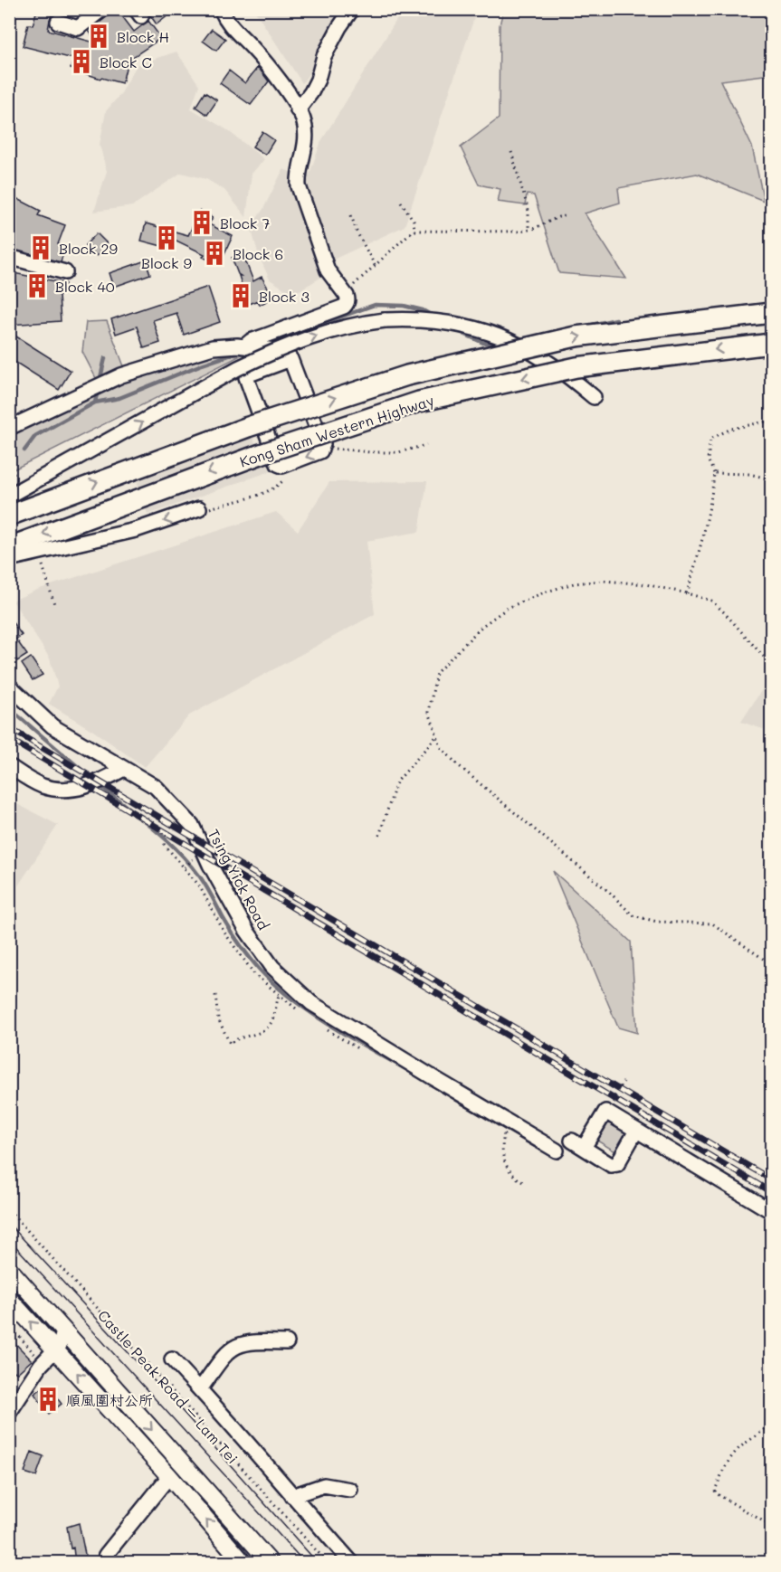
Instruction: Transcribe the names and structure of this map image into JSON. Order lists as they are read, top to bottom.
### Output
{
  "streets": {
    "highway": ["Kong Sham Western Highway"],
    "street": ["Tsing Yick Road"],
    "path": ["Castle Peak Road – Lam Tei"]
  },
  "places": {
    "building": [
      "Block H",
      "Block C",
      "Block 7",
      "Block 9",
      "Block 29",
      "Block 6",
      "Block 40",
      "Block 3",
      "順風圍村公所"
    ]
  }
}
